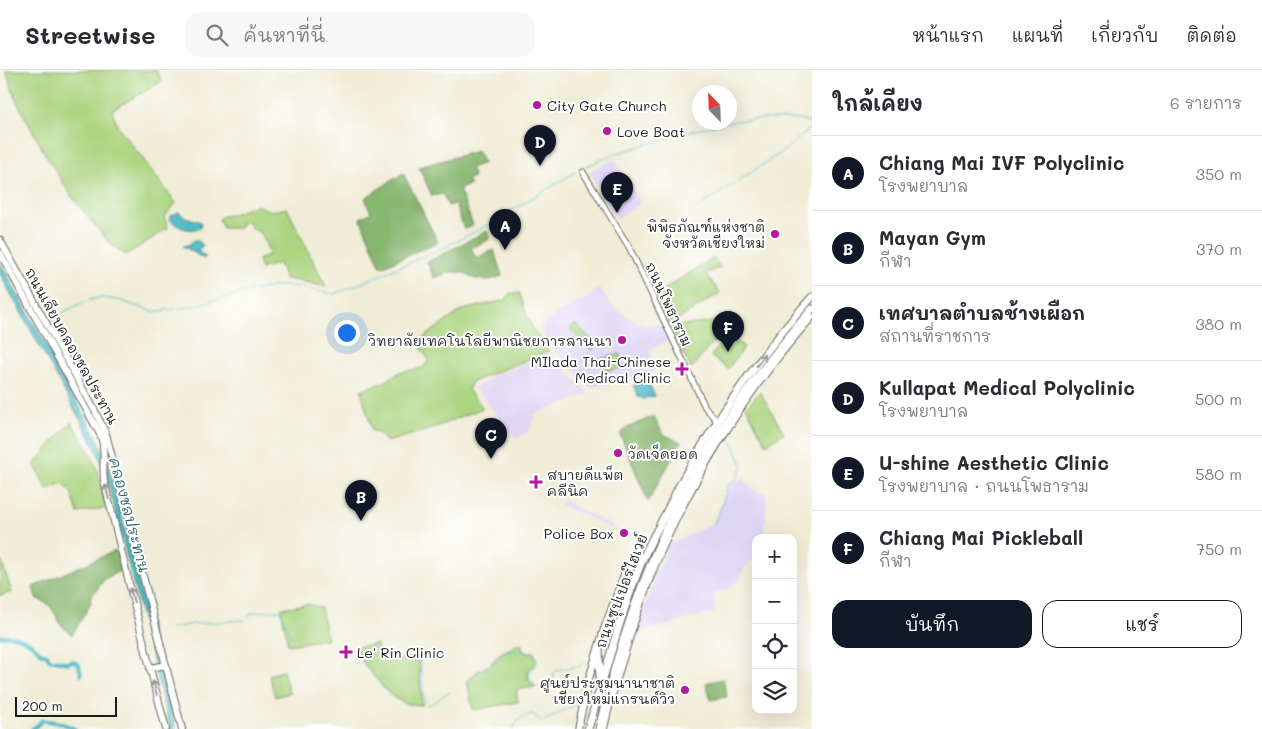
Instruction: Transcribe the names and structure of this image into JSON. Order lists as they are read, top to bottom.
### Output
{
  "streets": {
    "highway": ["ถนนซุปเปอร์ไฮเวย์"],
    "main road": ["ถนนเลียบคลองชลประทาน"],
    "street": ["ถนนโพธาราม"]
  },
  "crossings": [
    ["ถนนโพธาราม", "ถนนซุปเปอร์ไฮเวย์"]
  ],
  "water": ["คลองชลประทาน"],
  "places": {
    "other": [
      "City Gate Church",
      "Love Boat",
      "พิพิธภัณฑ์แห่งชาติ จังหวัดเชียงใหม่",
      "วิทยาลัยเทคโนโลยีพาณิชยการลานนา",
      "วัดเจ็ดยอด",
      "Police Box",
      "ศูนย์ประชุมนานาชาติ เชียงใหม่แกรนด์วิว"
    ],
    "health": ["MIlada Thai-Chinese Medical Clinic", "สบายดีแพ็ต คลีนิค", "Le' Rin Clinic"]
  },
  "scale_bar": "200 m",
  "north": "top left",
  "page": {
    "header": "Streetwise",
    "search": "ค้นหาที่นี่",
    "nav": [
      "หน้าแรก",
      "แผนที่",
      "เกี่ยวกับ",
      "ติดต่อ"
    ],
    "heading": ["ใกล้เคียง", "6 รายการ"],
    "pins": [
      "D",
      "E",
      "A",
      "F",
      "C",
      "B"
    ],
    "list": [
      {
        "mark": "A",
        "name": "Chiang Mai IVF Polyclinic",
        "note": "โรงพยาบาล",
        "value": "350 m"
      },
      {
        "mark": "B",
        "name": "Mayan Gym",
        "note": "กีฬา",
        "value": "370 m"
      },
      {
        "mark": "C",
        "name": "เทศบาลตำบลช้างเผือก",
        "note": "สถานที่ราชการ",
        "value": "380 m"
      },
      {
        "mark": "D",
        "name": "Kullapat Medical Polyclinic",
        "note": "โรงพยาบาล",
        "value": "500 m"
      },
      {
        "mark": "E",
        "name": "U-shine Aesthetic Clinic",
        "note": "โรงพยาบาล · ถนนโพธาราม",
        "value": "580 m"
      },
      {
        "mark": "F",
        "name": "Chiang Mai Pickleball",
        "note": "กีฬา",
        "value": "750 m"
      }
    ],
    "map_buttons": ["+", "−"],
    "buttons": ["บันทึก", "แชร์"],
    "scale": "200 m"
  }
}
